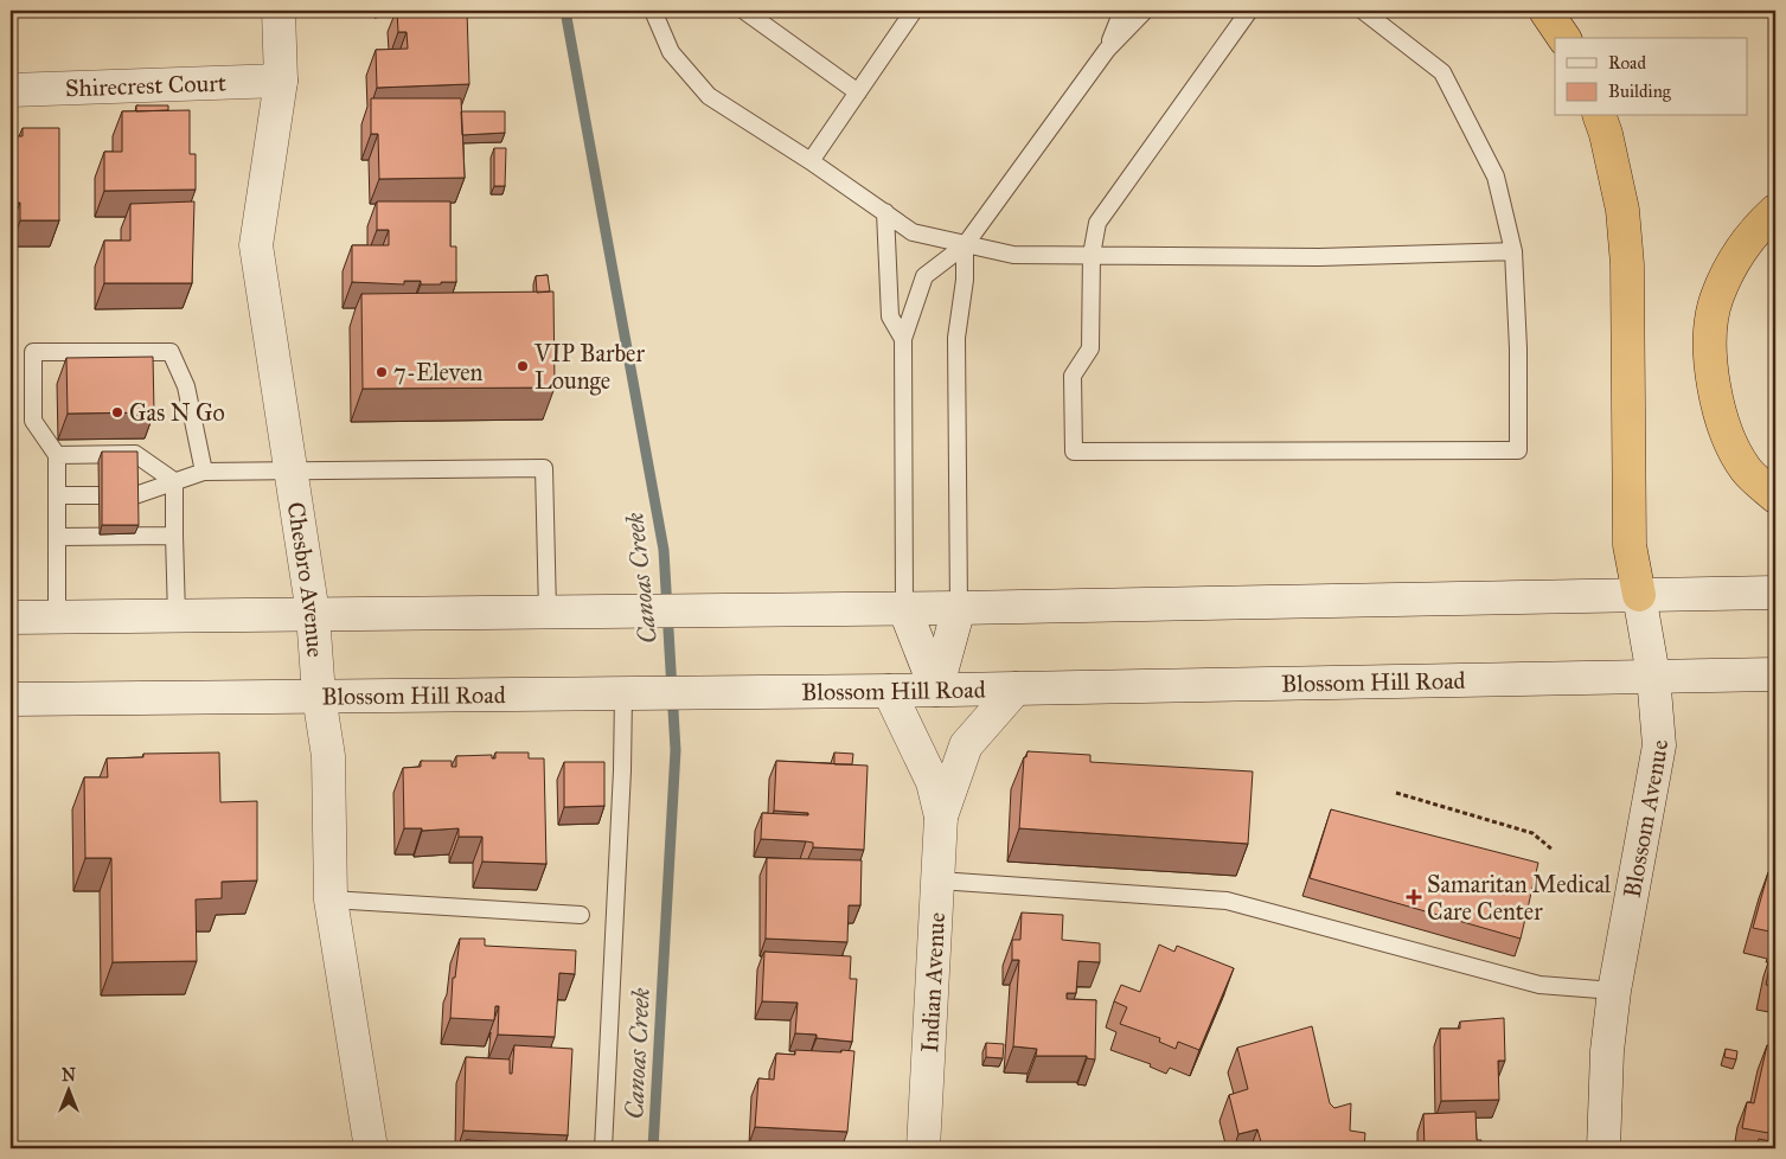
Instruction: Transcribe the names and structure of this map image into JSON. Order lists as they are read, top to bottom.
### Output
{
  "streets": {
    "main road": [
      "Shirecrest Court",
      "Chesbro Avenue",
      "Blossom Hill Road",
      "Blossom Avenue",
      "Indian Avenue"
    ]
  },
  "crossings": [
    ["Shirecrest Court", "Chesbro Avenue"],
    ["Chesbro Avenue", "Blossom Hill Road"],
    ["Blossom Hill Road", "Blossom Avenue"],
    ["Blossom Hill Road", "Indian Avenue"]
  ],
  "water": ["Canoas Creek"],
  "places": {
    "other": ["VIP Barber Lounge", "7-Eleven", "Gas N Go"],
    "health": ["Samaritan Medical Care Center"]
  },
  "legend": ["Road", "Building"],
  "north": "top"
}
